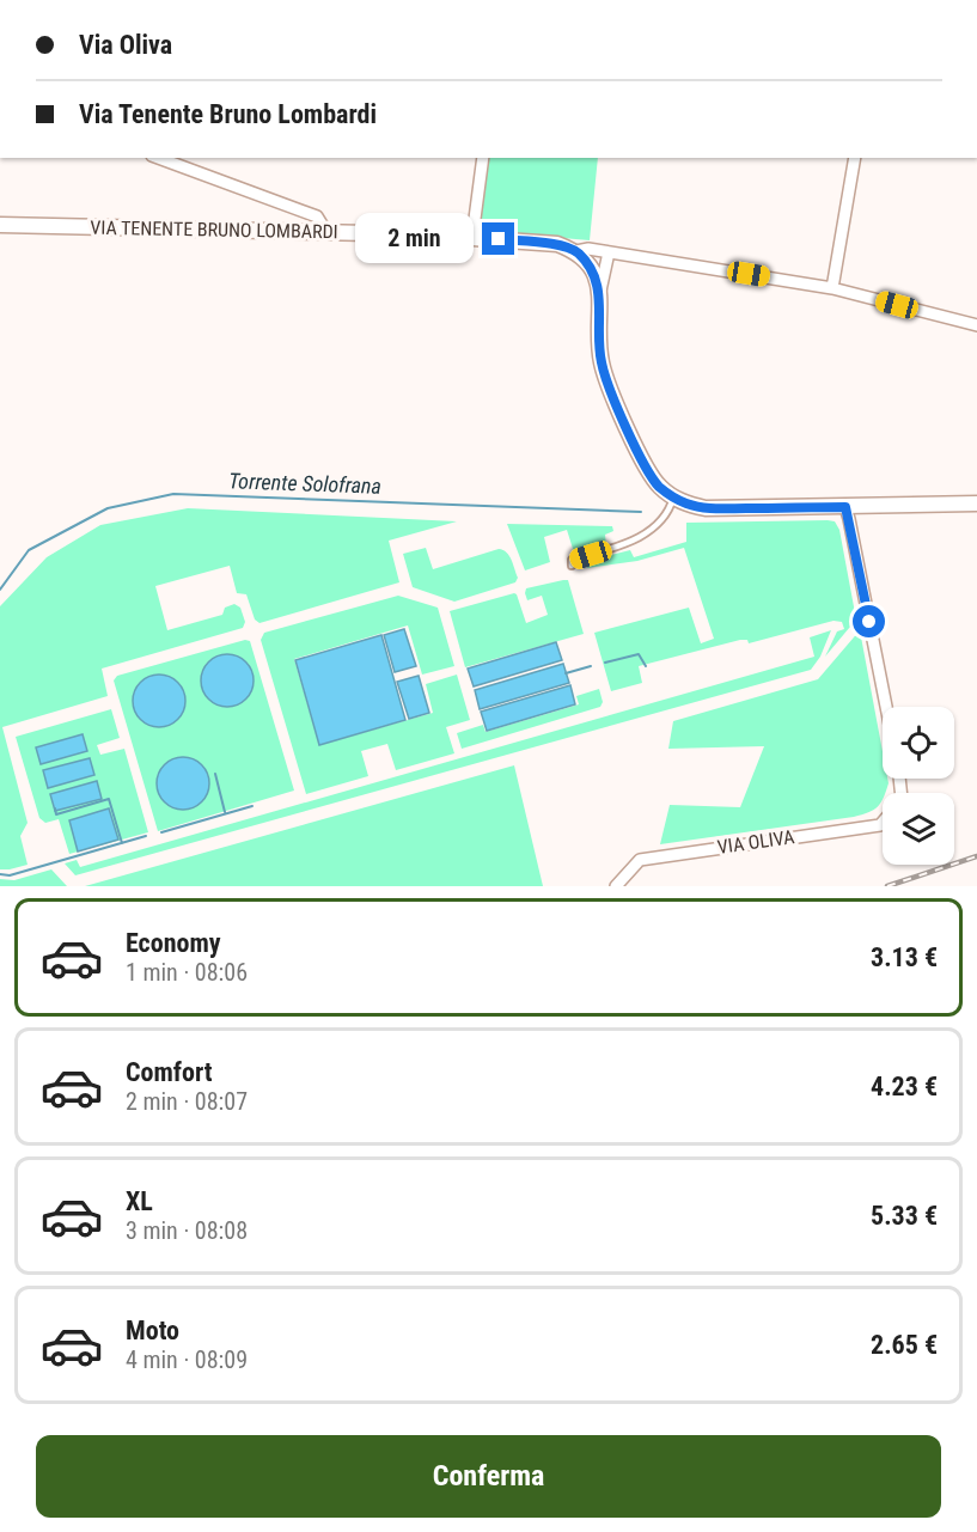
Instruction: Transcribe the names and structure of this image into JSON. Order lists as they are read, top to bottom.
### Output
{
  "streets": {
    "main road": ["VIA TENENTE BRUNO LOMBARDI"],
    "street": ["VIA OLIVA"]
  },
  "water": ["Torrente Solofrana"],
  "page": {
    "banner": ["Via Oliva", "Via Tenente Bruno Lombardi"],
    "bubble": "2 min",
    "list": [
      {
        "name": "Economy",
        "note": "1 min · 08:06",
        "value": "3.13 €"
      },
      {
        "name": "Comfort",
        "note": "2 min · 08:07",
        "value": "4.23 €"
      },
      {
        "name": "XL",
        "note": "3 min · 08:08",
        "value": "5.33 €"
      },
      {
        "name": "Moto",
        "note": "4 min · 08:09",
        "value": "2.65 €"
      }
    ],
    "buttons": "Conferma"
  }
}
